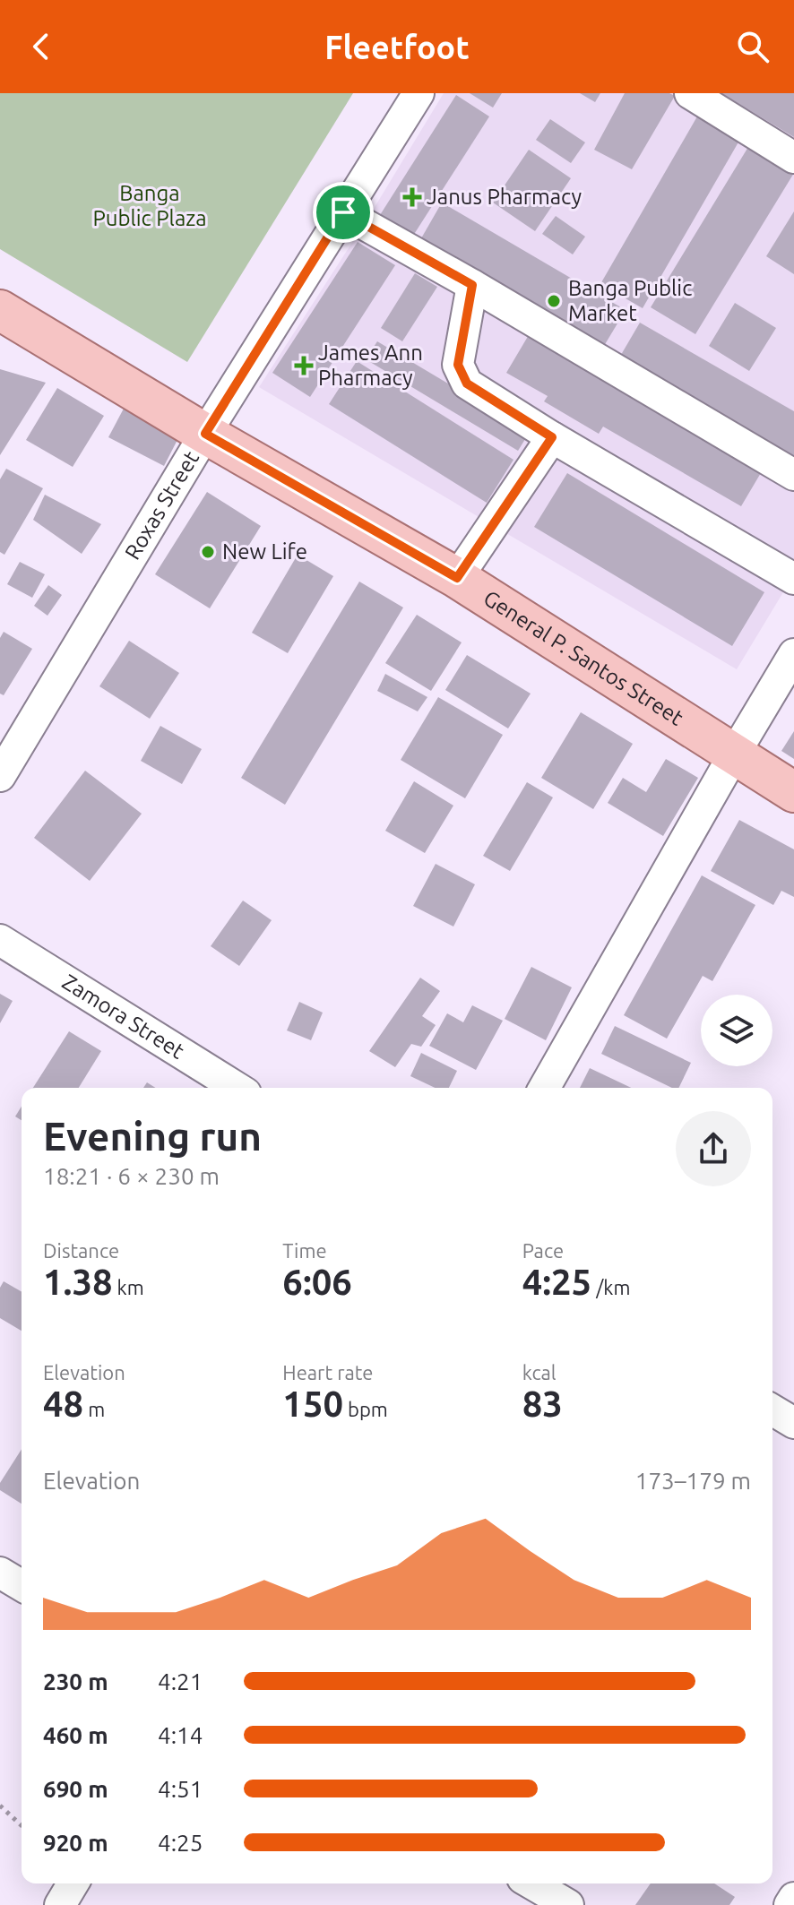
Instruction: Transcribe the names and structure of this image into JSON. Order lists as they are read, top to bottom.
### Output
{
  "streets": {
    "main road": ["General P. Santos Street"],
    "street": ["Roxas Street", "Zamora Street"]
  },
  "crossings": [
    ["Roxas Street", "General P. Santos Street"]
  ],
  "parks": ["Banga Public Plaza"],
  "places": {
    "health": ["Janus Pharmacy", "James Ann Pharmacy"],
    "other": ["Banga Public Market", "New Life"]
  },
  "page": {
    "header": "Fleetfoot",
    "heading": ["Evening run", "18:21 · 6 × 230 m"],
    "stats": [
      ["Distance", "1.38 km"],
      ["Time", "6:06"],
      ["Pace", "4:25 /km"],
      ["Elevation", "48 m"],
      ["Heart rate", "150 bpm"],
      ["kcal", "83"]
    ],
    "chart": ["Elevation", "173–179 m"],
    "list": [
      {
        "name": "230 m",
        "note": "4:21"
      },
      {
        "name": "460 m",
        "note": "4:14"
      },
      {
        "name": "690 m",
        "note": "4:51"
      },
      {
        "name": "920 m",
        "note": "4:25"
      }
    ]
  }
}
